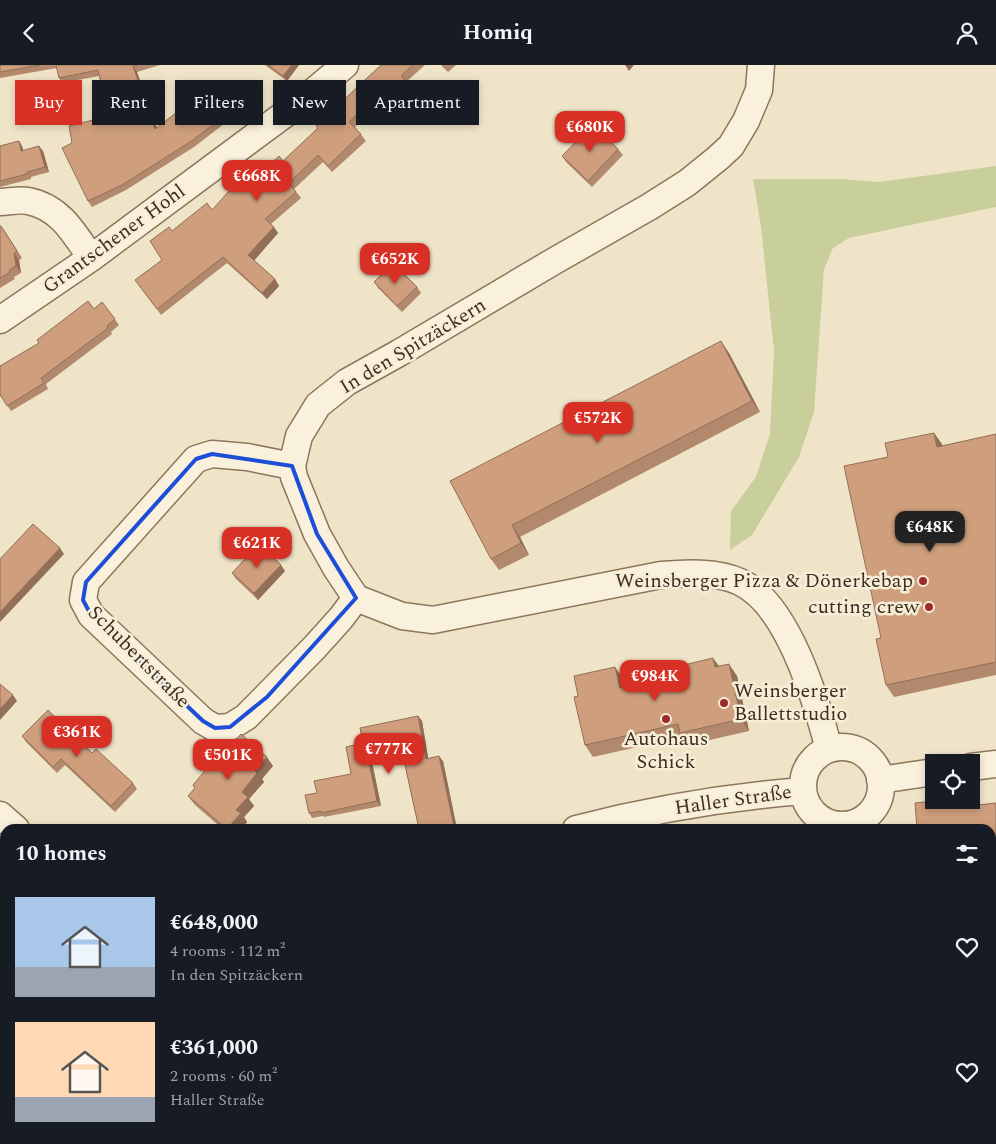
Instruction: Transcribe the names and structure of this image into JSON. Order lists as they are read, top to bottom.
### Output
{
  "streets": {
    "street": [
      "Grantschener Hohl",
      "In den Spitzäckern",
      "Schubertstraße",
      "Haller Straße"
    ]
  },
  "crossings": [
    ["In den Spitzäckern", "Schubertstraße"]
  ],
  "places": [
    "Weinsberger Pizza & Dönerkebap",
    "cutting crew",
    "Weinsberger Ballettstudio",
    "Autohaus Schick"
  ],
  "page": {
    "header": "Homiq",
    "chip": [
      "Buy",
      "Rent",
      "Filters",
      "New",
      "Apartment"
    ],
    "price": [
      "€680K",
      "€668K",
      "€652K",
      "€572K",
      "€648K",
      "€621K",
      "€984K",
      "€361K",
      "€777K",
      "€501K"
    ],
    "heading": "10 homes",
    "list": [
      {
        "name": "€648,000",
        "note": "4 rooms · 112 m² · In den Spitzäckern"
      },
      {
        "name": "€361,000",
        "note": "2 rooms · 60 m² · Haller Straße"
      }
    ]
  }
}
